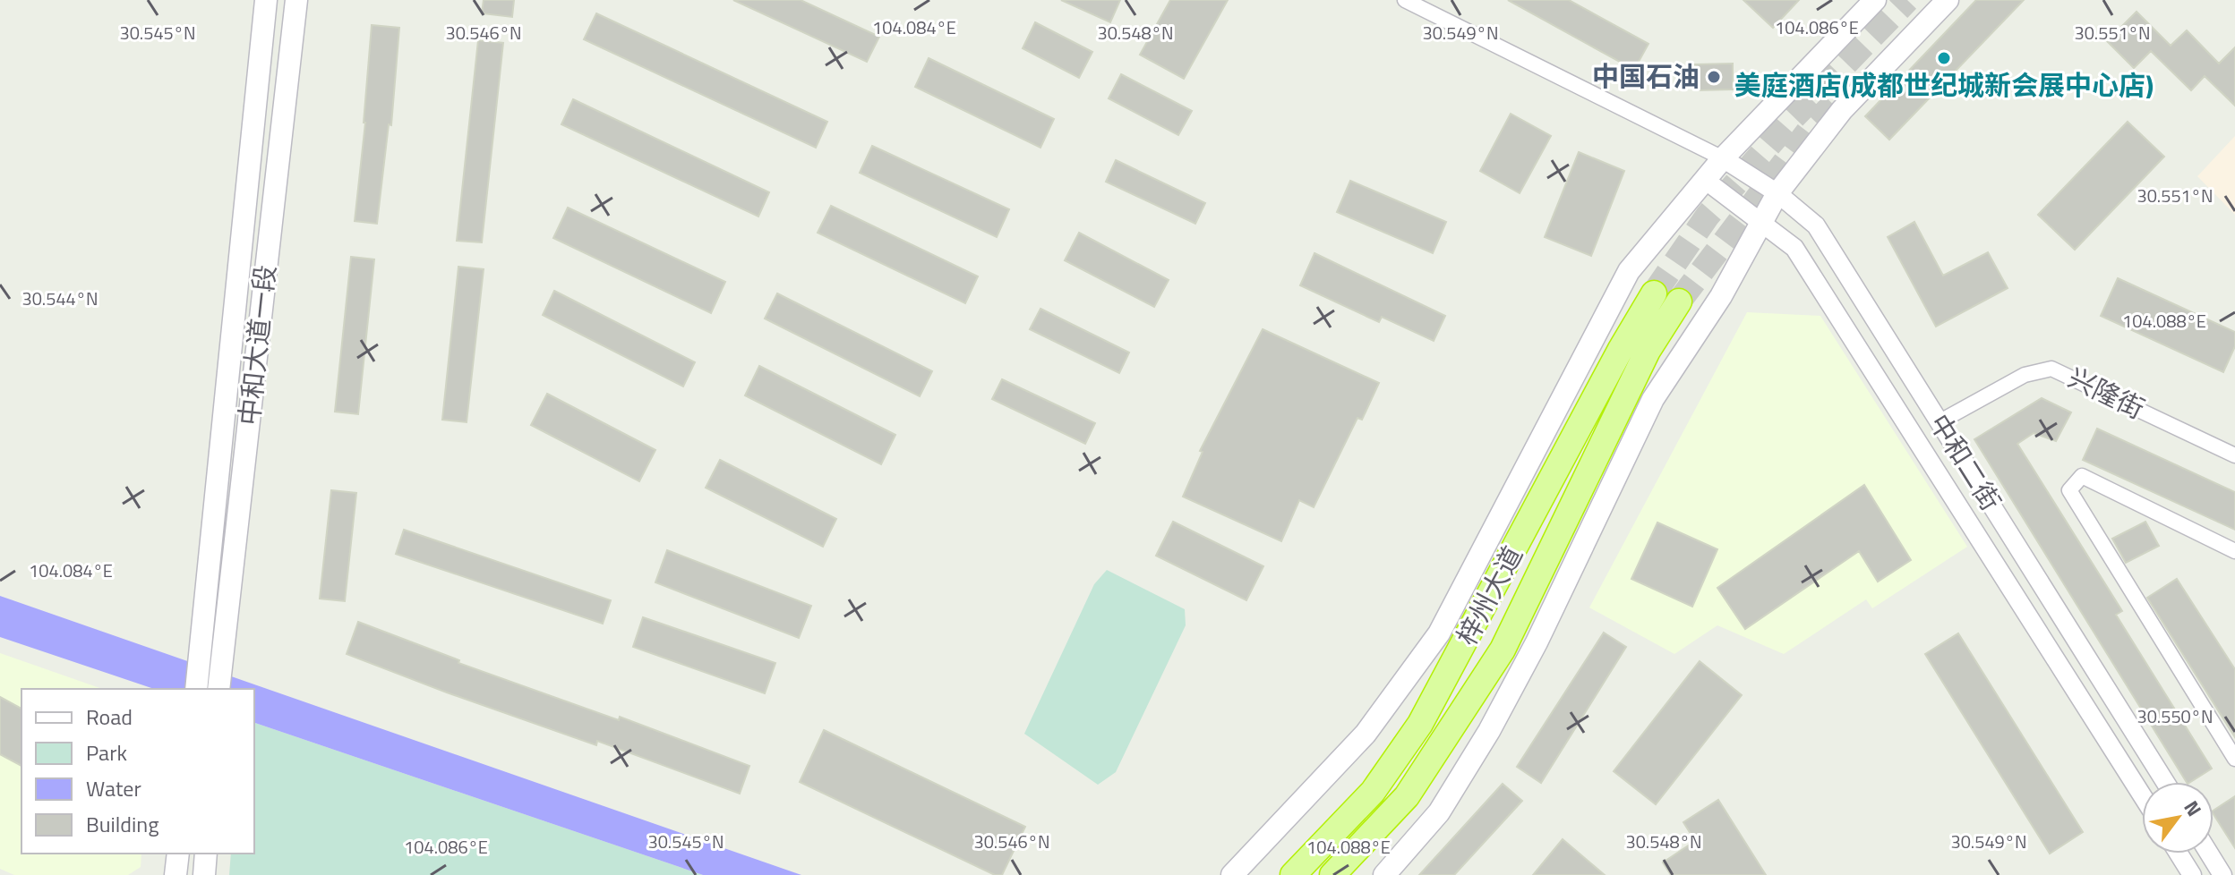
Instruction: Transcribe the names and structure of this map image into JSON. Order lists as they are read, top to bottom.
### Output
{
  "streets": {
    "highway": ["梓州大道"],
    "main road": ["中和大道一段"],
    "street": ["兴隆街", "中和二街"]
  },
  "crossings": [
    ["兴隆街", "中和二街"]
  ],
  "places": ["美庭酒店(成都世纪城新会展中心店)", "中国石油"],
  "legend": [
    "Road",
    "Park",
    "Water",
    "Building"
  ],
  "north": "top right",
  "coordinates": [
    "104.084°E",
    "104.086°E",
    "30.545°N",
    "30.546°N",
    "30.548°N",
    "30.549°N",
    "30.551°N",
    "30.544°N",
    "104.088°E",
    "30.550°N"
  ]
}
